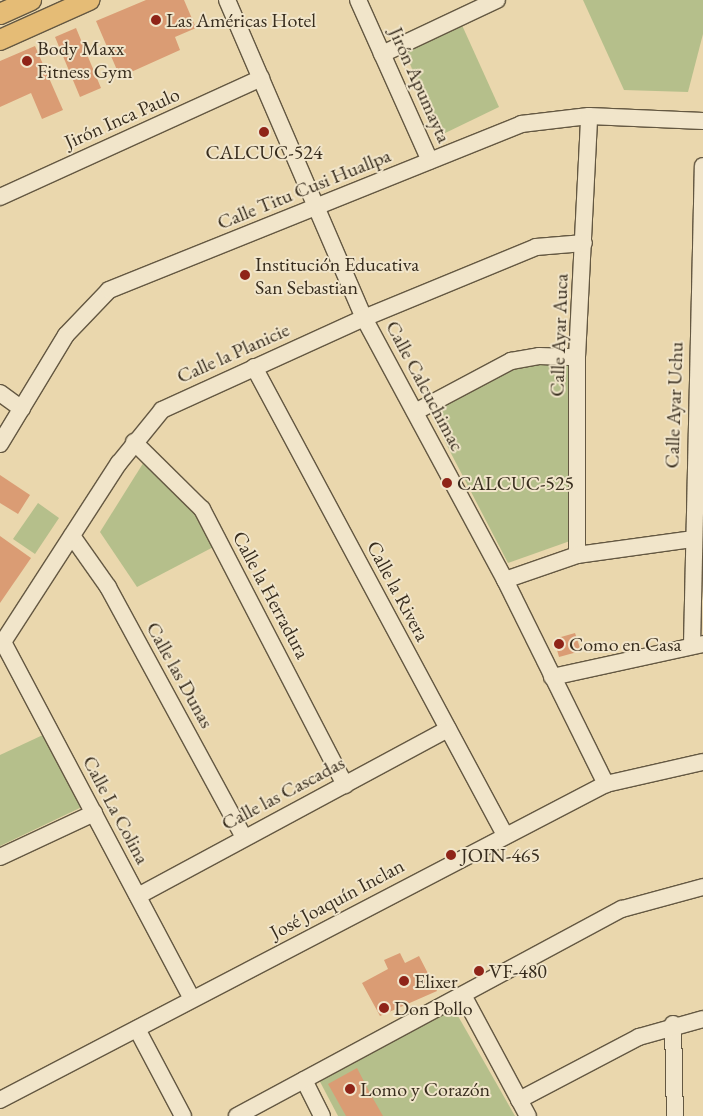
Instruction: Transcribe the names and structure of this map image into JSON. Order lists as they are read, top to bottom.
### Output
{
  "streets": {
    "street": [
      "Jirón Apumayta",
      "Jirón Inca Paulo",
      "Calle Titu Cusi Huallpa",
      "Calle Ayar Auca",
      "Calle la Planicie",
      "Calle Calcuchimac",
      "Calle Ayar Uchu",
      "Calle la Rivera",
      "Calle la Herradura",
      "Calle las Dunas",
      "Calle las Cascadas",
      "Calle La Colina",
      "José Joaquín Inclan"
    ]
  },
  "crossings": [
    ["Jirón Apumayta", "Calle Titu Cusi Huallpa"],
    ["Jirón Inca Paulo", "Calle Calcuchimac"],
    ["Calle Titu Cusi Huallpa", "Calle Ayar Auca"],
    ["Calle Titu Cusi Huallpa", "Calle Calcuchimac"],
    ["Calle Ayar Auca", "Calle la Planicie"],
    ["Calle la Planicie", "Calle Calcuchimac"],
    ["Calle la Planicie", "Calle la Rivera"],
    ["Calle la Planicie", "Calle la Herradura"],
    ["Calle la Planicie", "Calle las Dunas"],
    ["Calle la Planicie", "Calle La Colina"],
    ["Calle Calcuchimac", "José Joaquín Inclan"],
    ["Calle la Rivera", "Calle las Cascadas"],
    ["Calle la Rivera", "José Joaquín Inclan"],
    ["Calle la Herradura", "Calle las Cascadas"],
    ["Calle las Dunas", "Calle las Cascadas"],
    ["Calle las Cascadas", "Calle La Colina"],
    ["Calle La Colina", "José Joaquín Inclan"]
  ],
  "places": [
    "Las Américas Hotel",
    "Body Maxx Fitness Gym",
    "CALCUC-524",
    "Institución Educativa San Sebastian",
    "CALCUC-525",
    "Como en Casa",
    "JOIN-465",
    "VF-480",
    "Elixer",
    "Don Pollo",
    "Lomo y Corazón"
  ]
}
